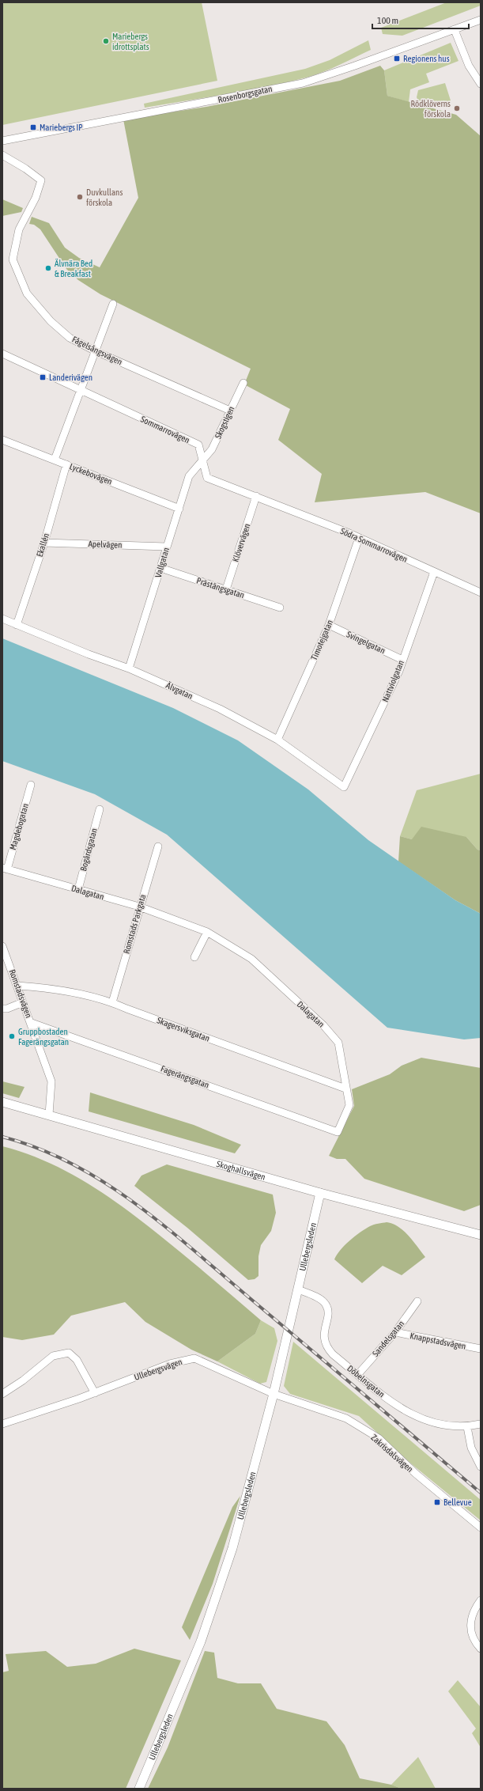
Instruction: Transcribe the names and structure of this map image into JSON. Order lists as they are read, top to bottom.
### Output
{
  "streets": {
    "main road": ["Skoghallsvägen", "Ullebergsleden"],
    "street": [
      "Rosenborgsgatan",
      "Fågelsångsvägen",
      "Skogstigen",
      "Sommarrovägen",
      "Lyckebovägen",
      "Klövervägen",
      "Apelvägen",
      "Ekallén",
      "Södra Sommarrovägen",
      "Vallgatan",
      "Prästängsgatan",
      "Timotejgatan",
      "Svingelgatan",
      "Nattviolgatan",
      "Älvgatan",
      "Magdebogatan",
      "Bogårdsgatan",
      "Dalagatan",
      "Romstads Parkgata",
      "Romstadsvägen",
      "Skagersviksgatan",
      "Fagerängsgatan",
      "Sandelsgatan",
      "Knappstadsvägen",
      "Ullebergsvägen",
      "Döbelnsgatan",
      "Zakrisdalsvägen"
    ]
  },
  "crossings": [
    ["Fågelsångsvägen", "Skogstigen"],
    ["Skogstigen", "Sommarrovägen"],
    ["Skogstigen", "Vallgatan"],
    ["Sommarrovägen", "Klövervägen"],
    ["Sommarrovägen", "Södra Sommarrovägen"],
    ["Sommarrovägen", "Vallgatan"],
    ["Lyckebovägen", "Ekallén"],
    ["Lyckebovägen", "Vallgatan"],
    ["Klövervägen", "Prästängsgatan"],
    ["Apelvägen", "Ekallén"],
    ["Apelvägen", "Vallgatan"],
    ["Ekallén", "Älvgatan"],
    ["Södra Sommarrovägen", "Timotejgatan"],
    ["Södra Sommarrovägen", "Nattviolgatan"],
    ["Vallgatan", "Prästängsgatan"],
    ["Vallgatan", "Älvgatan"],
    ["Timotejgatan", "Svingelgatan"],
    ["Timotejgatan", "Älvgatan"],
    ["Svingelgatan", "Nattviolgatan"],
    ["Nattviolgatan", "Älvgatan"],
    ["Magdebogatan", "Dalagatan"],
    ["Bogårdsgatan", "Dalagatan"],
    ["Dalagatan", "Romstads Parkgata"],
    ["Dalagatan", "Skagersviksgatan"],
    ["Dalagatan", "Fagerängsgatan"],
    ["Romstads Parkgata", "Skagersviksgatan"],
    ["Romstadsvägen", "Skagersviksgatan"],
    ["Romstadsvägen", "Fagerängsgatan"],
    ["Romstadsvägen", "Skoghallsvägen"],
    ["Skoghallsvägen", "Ullebergsleden"],
    ["Ullebergsleden", "Ullebergsvägen"],
    ["Ullebergsleden", "Döbelnsgatan"],
    ["Ullebergsleden", "Zakrisdalsvägen"],
    ["Sandelsgatan", "Knappstadsvägen"],
    ["Sandelsgatan", "Döbelnsgatan"],
    ["Ullebergsvägen", "Zakrisdalsvägen"]
  ],
  "places": {
    "other": [
      "Mariebergs idrottsplats",
      "Rödklöverns förskola",
      "Duvkullans förskola",
      "Älvnära Bed & Breakfast",
      "Gruppbostaden Fagerängsgatan"
    ],
    "transit": [
      "Regionens hus",
      "Mariebergs IP",
      "Landerivägen",
      "Bellevue"
    ]
  },
  "scale_bar": "100 m"
}
